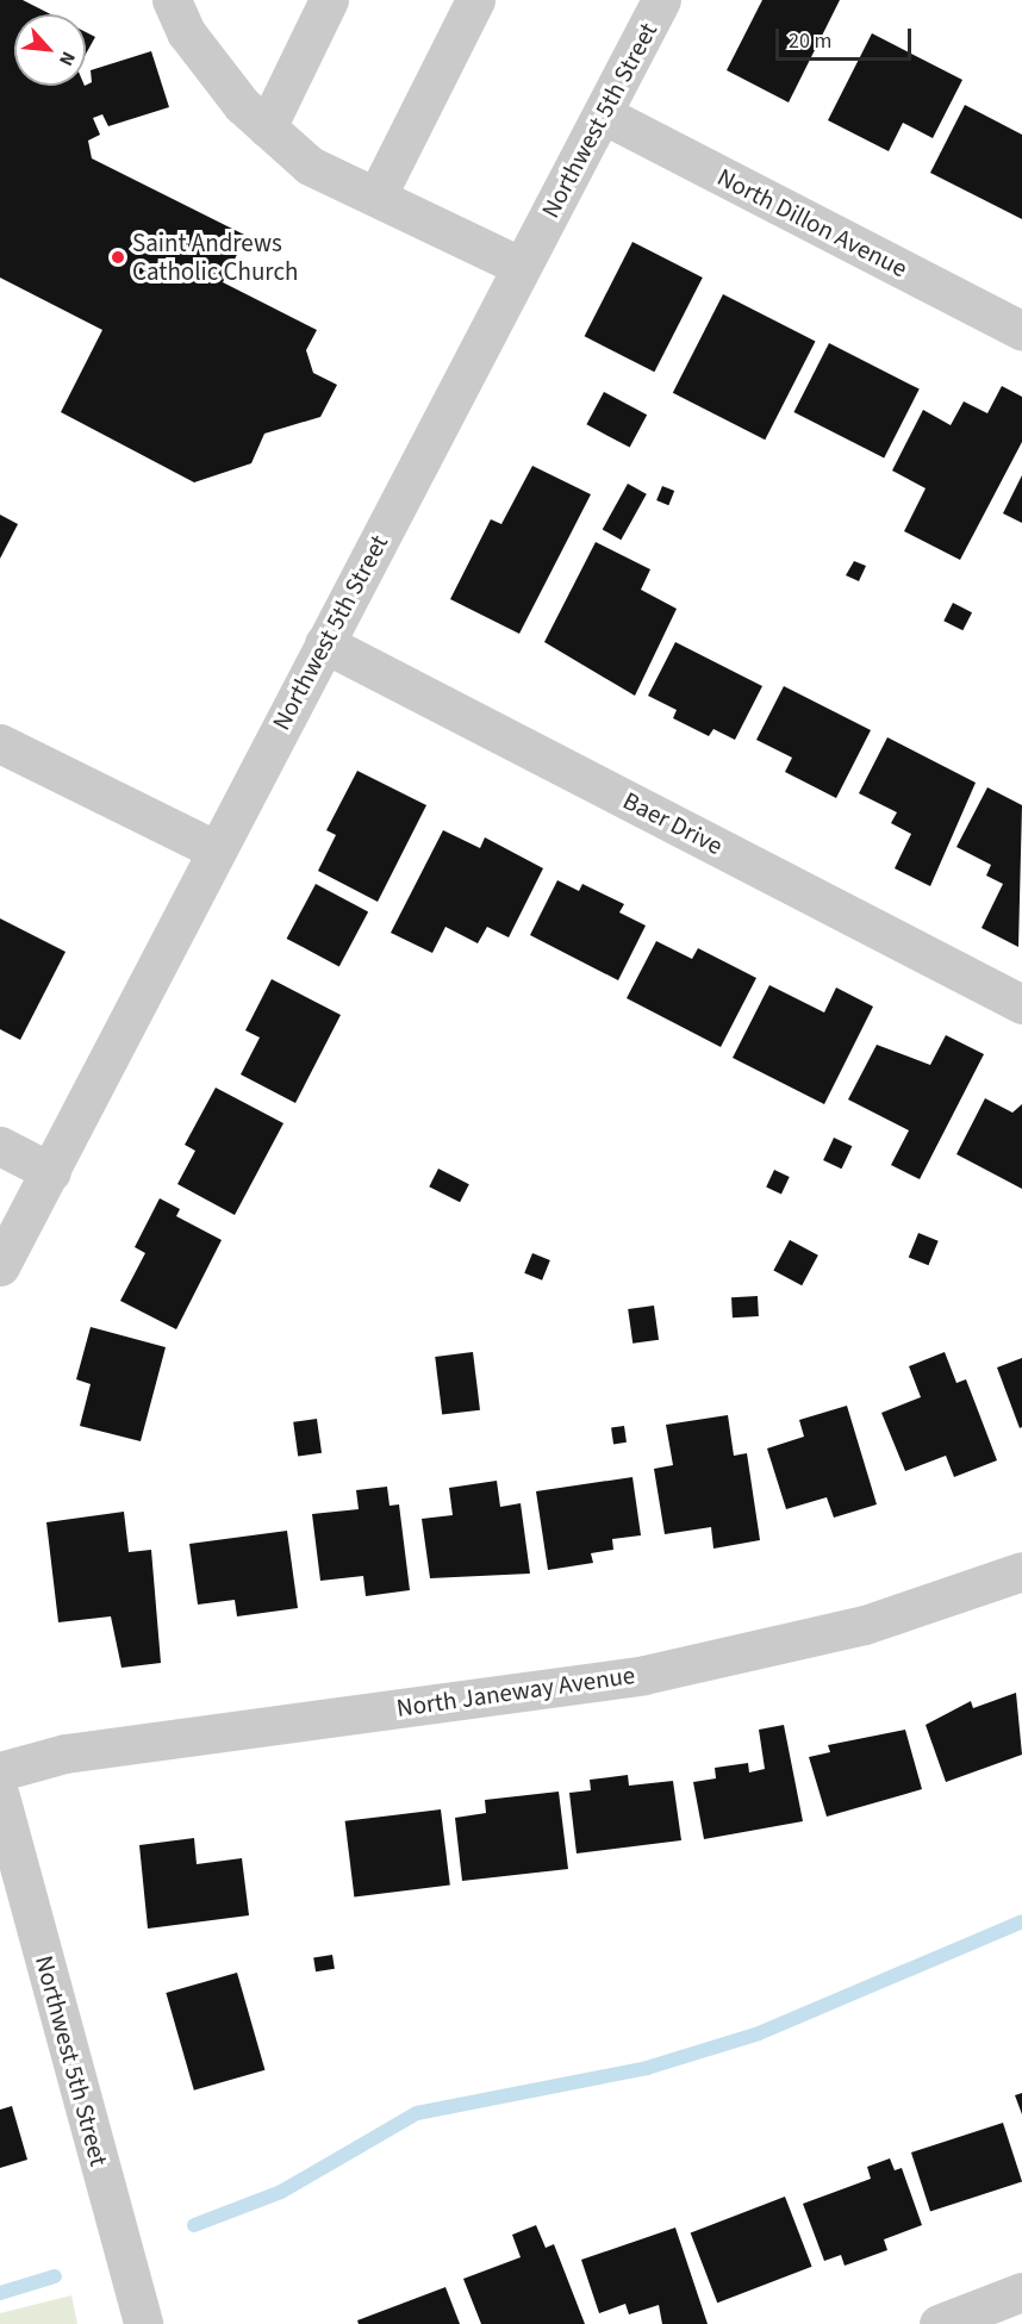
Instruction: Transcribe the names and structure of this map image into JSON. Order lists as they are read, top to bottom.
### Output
{
  "streets": {
    "street": [
      "Northwest 5th Street",
      "North Dillon Avenue",
      "Baer Drive",
      "North Janeway Avenue"
    ]
  },
  "crossings": [
    ["Northwest 5th Street", "North Dillon Avenue"],
    ["Northwest 5th Street", "Baer Drive"]
  ],
  "places": ["Saint Andrews Catholic Church"],
  "scale_bar": "20 m",
  "north": "bottom right"
}
